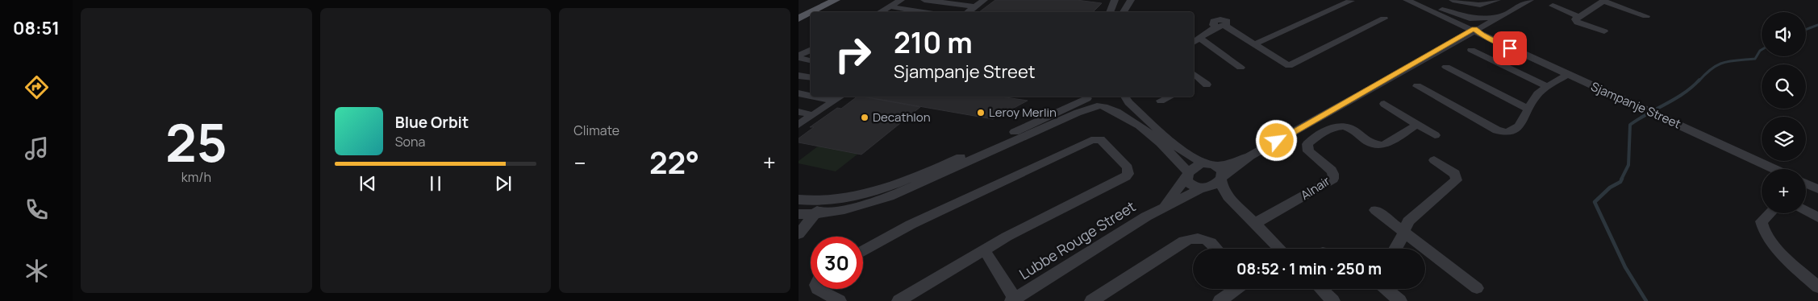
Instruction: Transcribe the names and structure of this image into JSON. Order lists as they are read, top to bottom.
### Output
{
  "streets": {
    "street": ["Sjampanje Street", "Alnair", "Lubbe Rouge Street"]
  },
  "places": ["Leroy Merlin", "Decathlon"],
  "page": {
    "tabs": "08:51",
    "tile": [
      ["25", "km/h"],
      "Climate"
    ],
    "map_buttons": "+",
    "turn": ["210 m", "Sjampanje Street"],
    "song": ["Blue Orbit", "Sona"],
    "heat": ["−", "22°", "+"],
    "limit": "30",
    "trip": "08:52 · 1 min · 250 m"
  }
}
